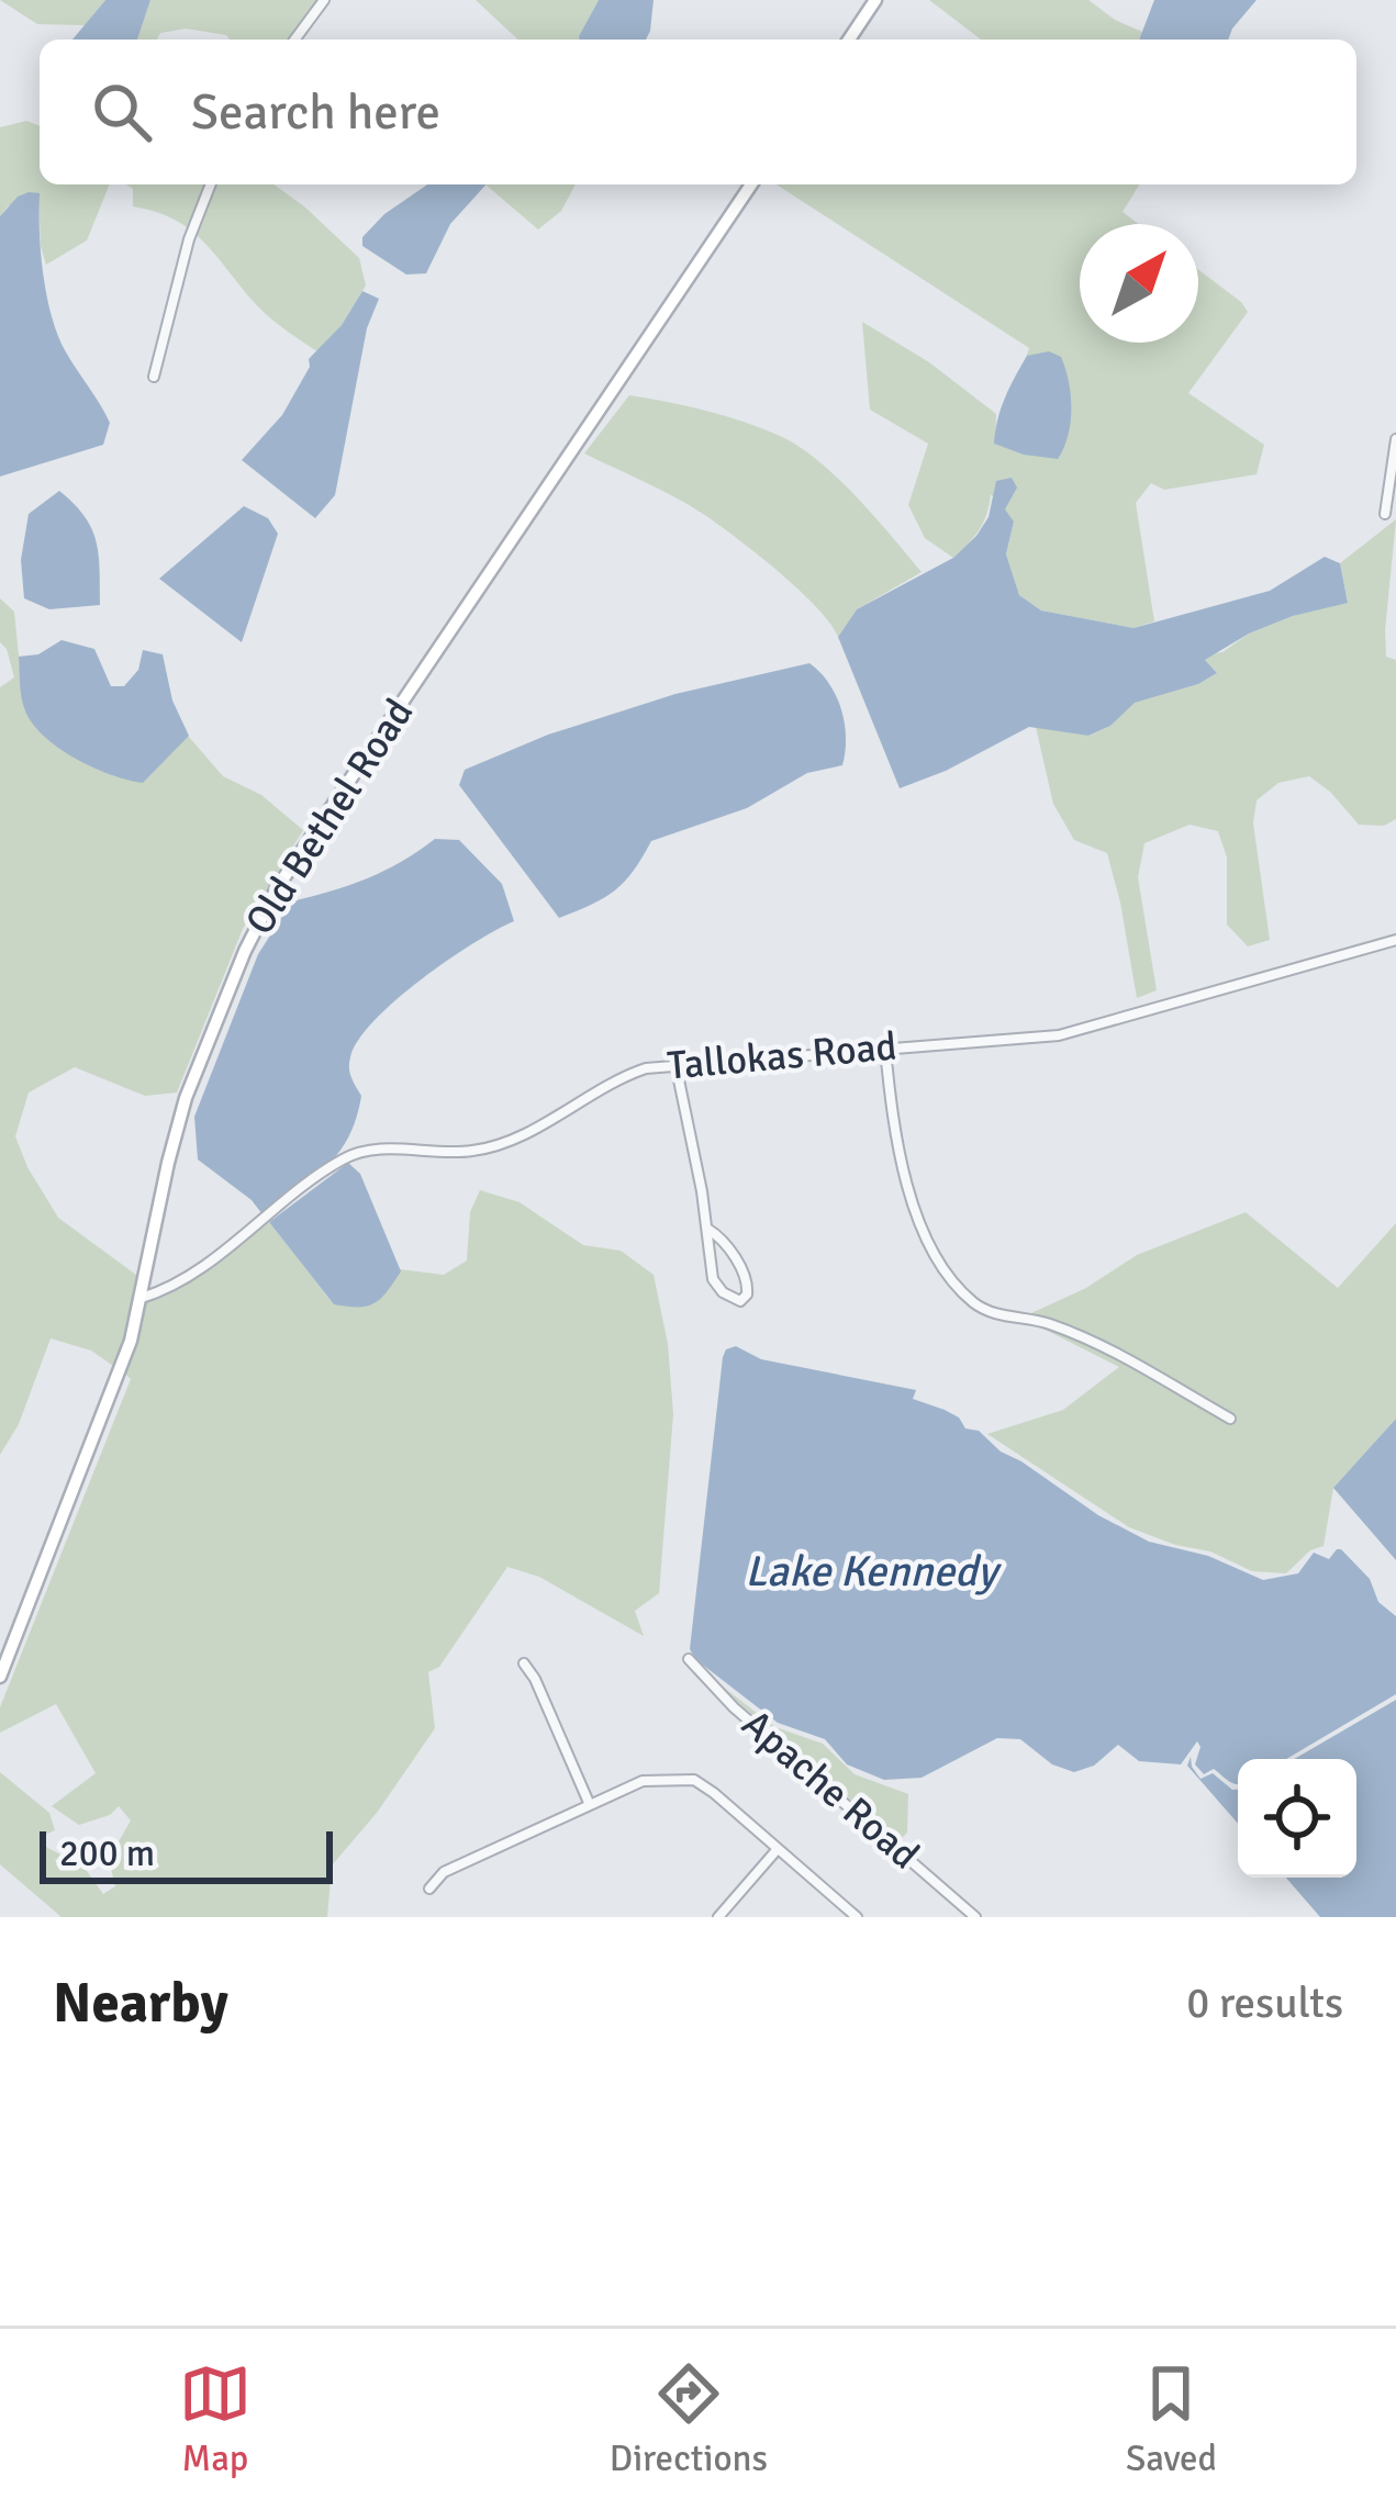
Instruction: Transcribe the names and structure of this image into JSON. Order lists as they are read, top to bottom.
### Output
{
  "streets": {
    "street": ["Old Bethel Road", "Tallokas Road", "Apache Road"]
  },
  "crossings": [
    ["Old Bethel Road", "Tallokas Road"]
  ],
  "water": ["Lake Kennedy"],
  "scale_bar": "200 m",
  "north": "top right",
  "page": {
    "search": "Search here",
    "scale": "200 m",
    "heading": ["Nearby", "0 results"],
    "nav": ["Map", "Directions", "Saved"]
  }
}
